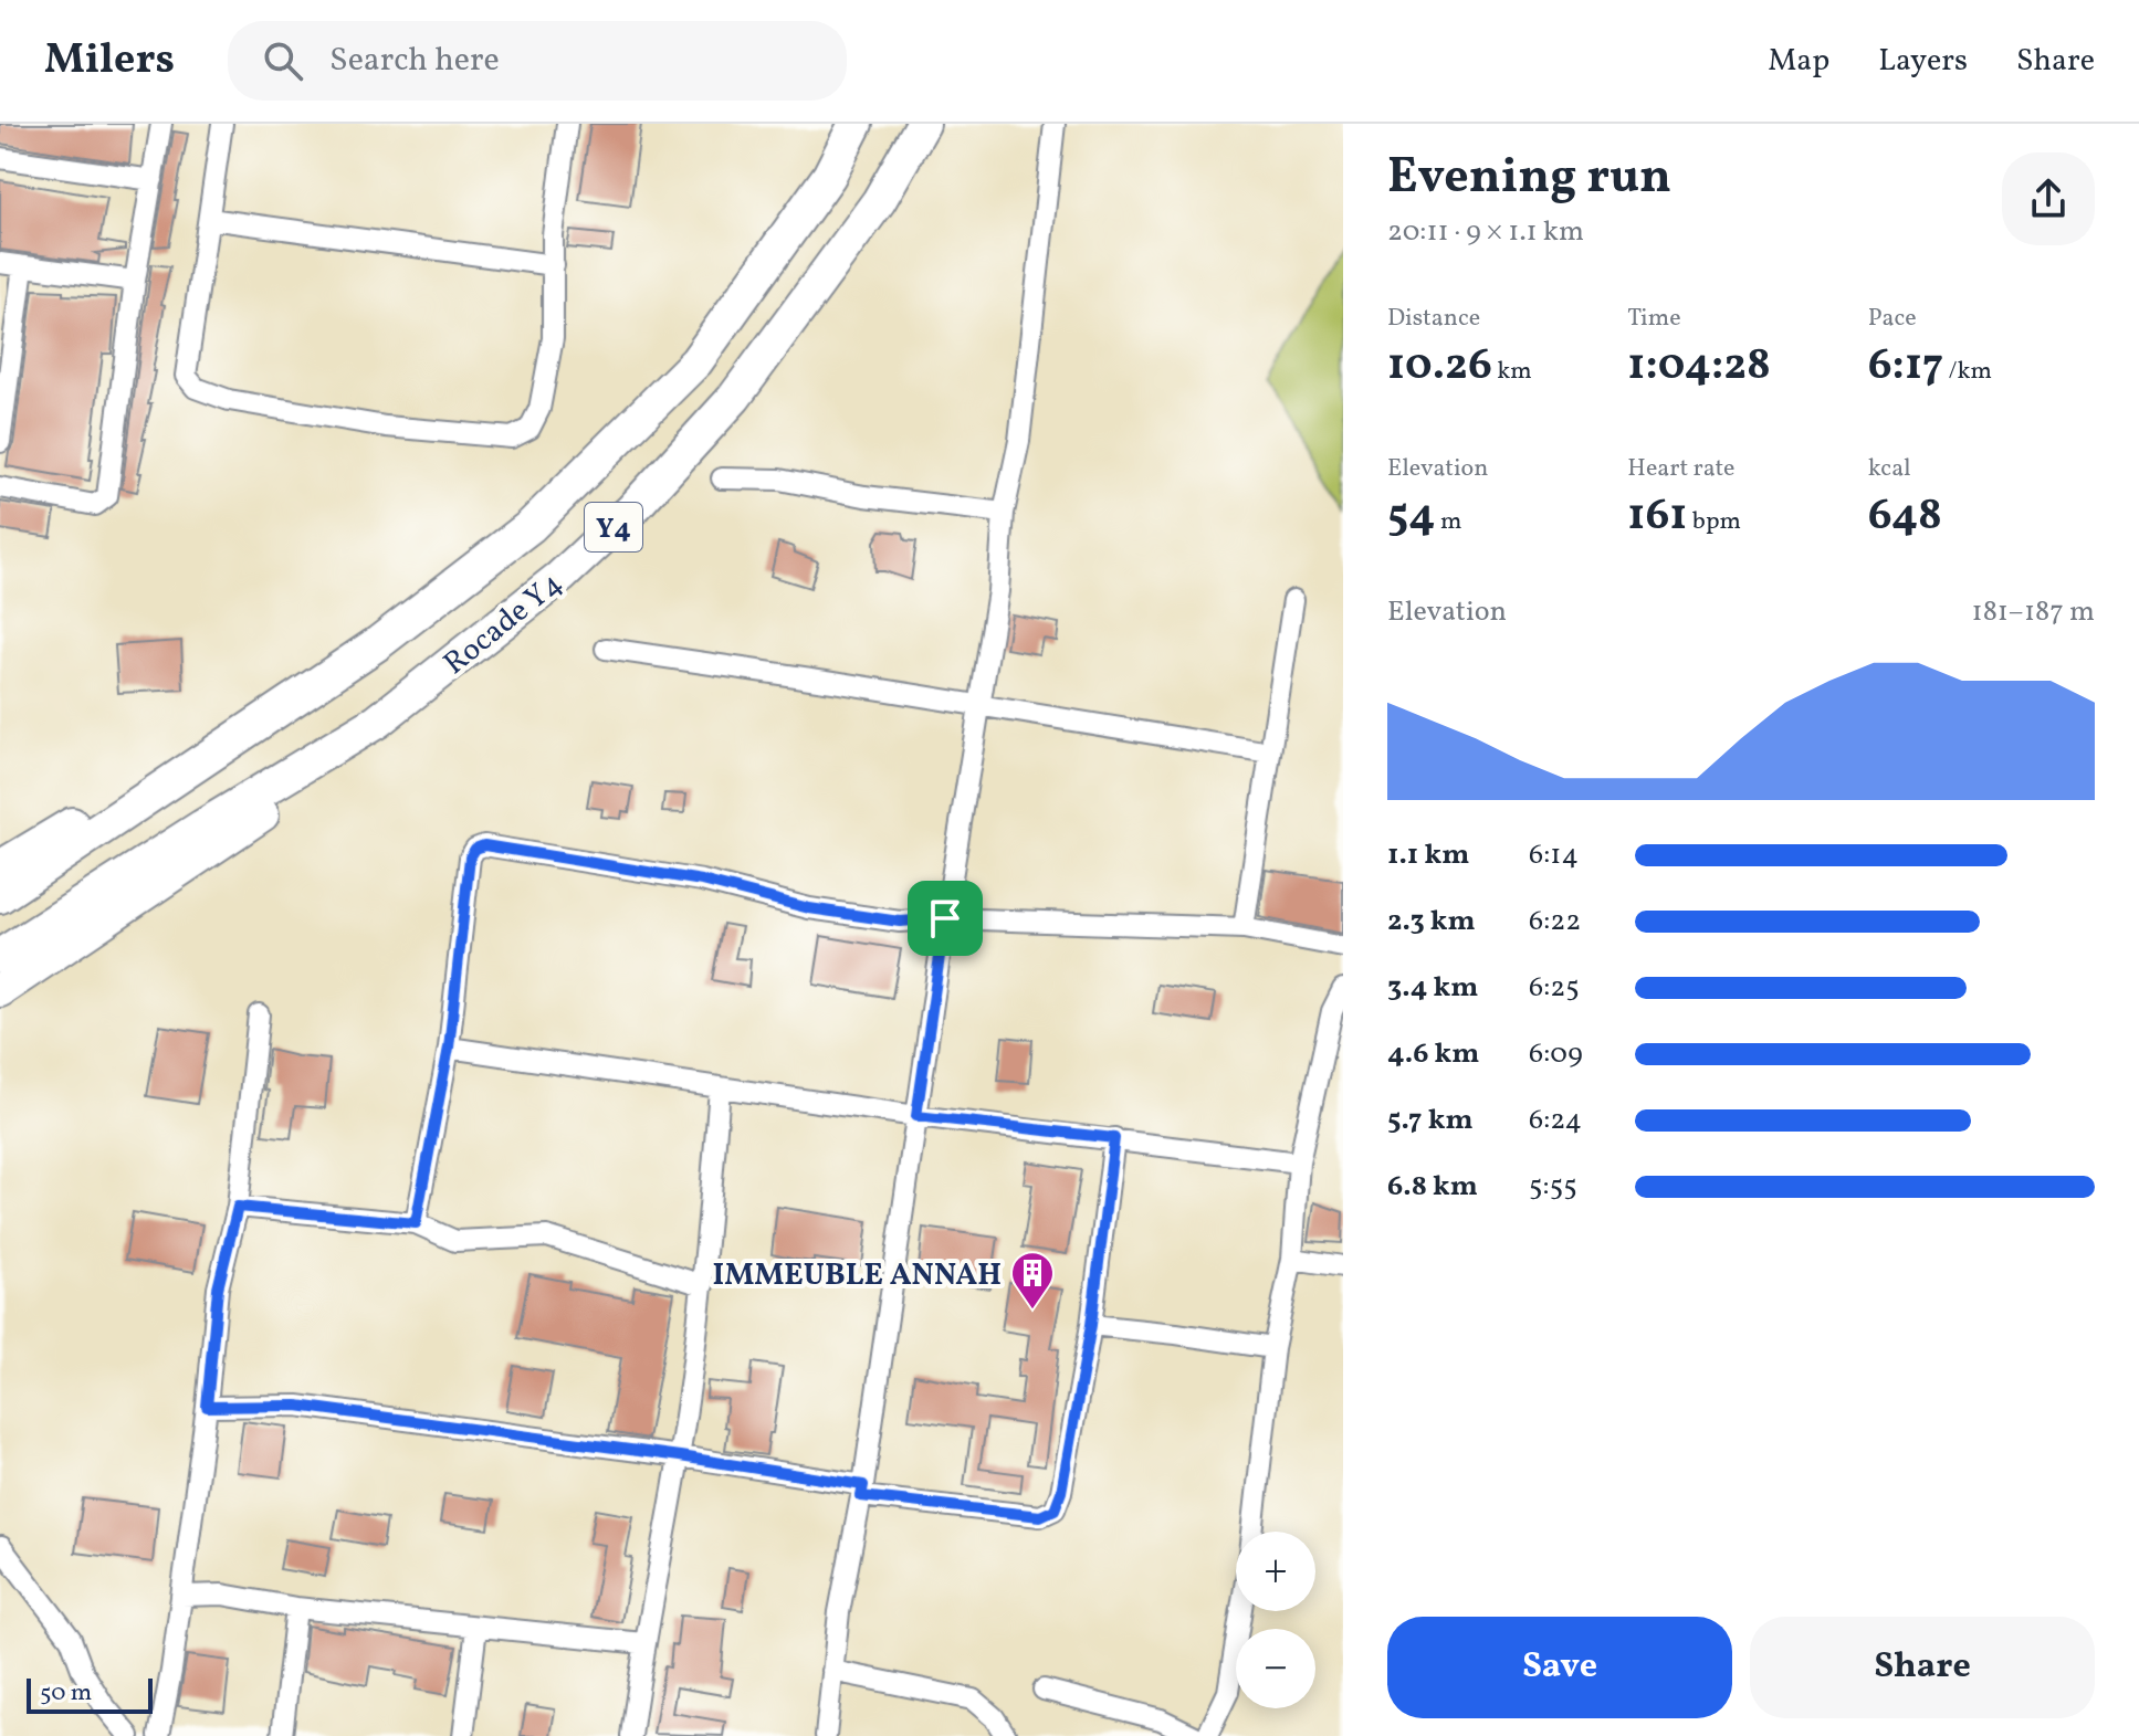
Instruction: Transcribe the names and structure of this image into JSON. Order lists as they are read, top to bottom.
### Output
{
  "streets": {
    "highway": ["Y4", "Rocade Y4"]
  },
  "places": {
    "building": ["IMMEUBLE ANNAH"]
  },
  "scale_bar": "50 m",
  "page": {
    "header": "Milers",
    "search": "Search here",
    "nav": ["Map", "Layers", "Share"],
    "heading": ["Evening run", "20:11 · 9 × 1.1 km"],
    "stats": [
      ["Distance", "10.26 km"],
      ["Time", "1:04:28"],
      ["Pace", "6:17 /km"],
      ["Elevation", "54 m"],
      ["Heart rate", "161 bpm"],
      ["kcal", "648"]
    ],
    "chart": ["Elevation", "181–187 m"],
    "list": [
      {
        "name": "1.1 km",
        "note": "6:14"
      },
      {
        "name": "2.3 km",
        "note": "6:22"
      },
      {
        "name": "3.4 km",
        "note": "6:25"
      },
      {
        "name": "4.6 km",
        "note": "6:09"
      },
      {
        "name": "5.7 km",
        "note": "6:24"
      },
      {
        "name": "6.8 km",
        "note": "5:55"
      }
    ],
    "map_buttons": ["+", "−"],
    "buttons": ["Save", "Share"],
    "scale": "50 m"
  }
}
